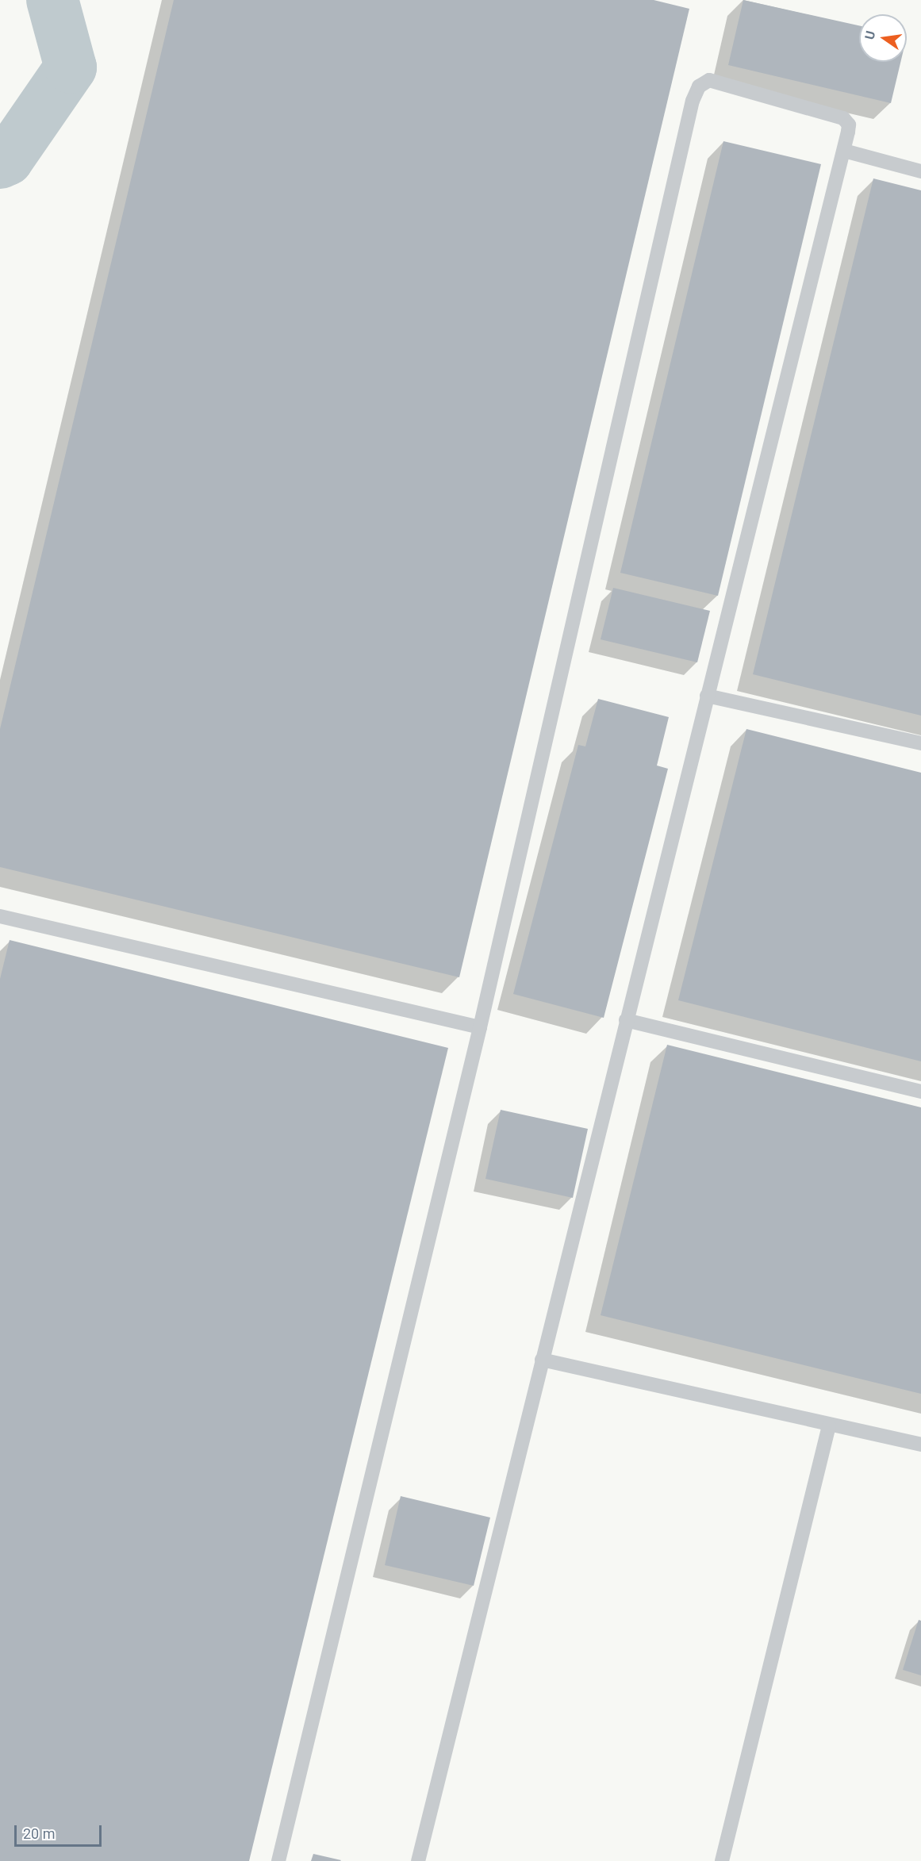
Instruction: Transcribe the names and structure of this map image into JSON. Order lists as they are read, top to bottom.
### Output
{
  "scale_bar": "20 m",
  "north": "left"
}
